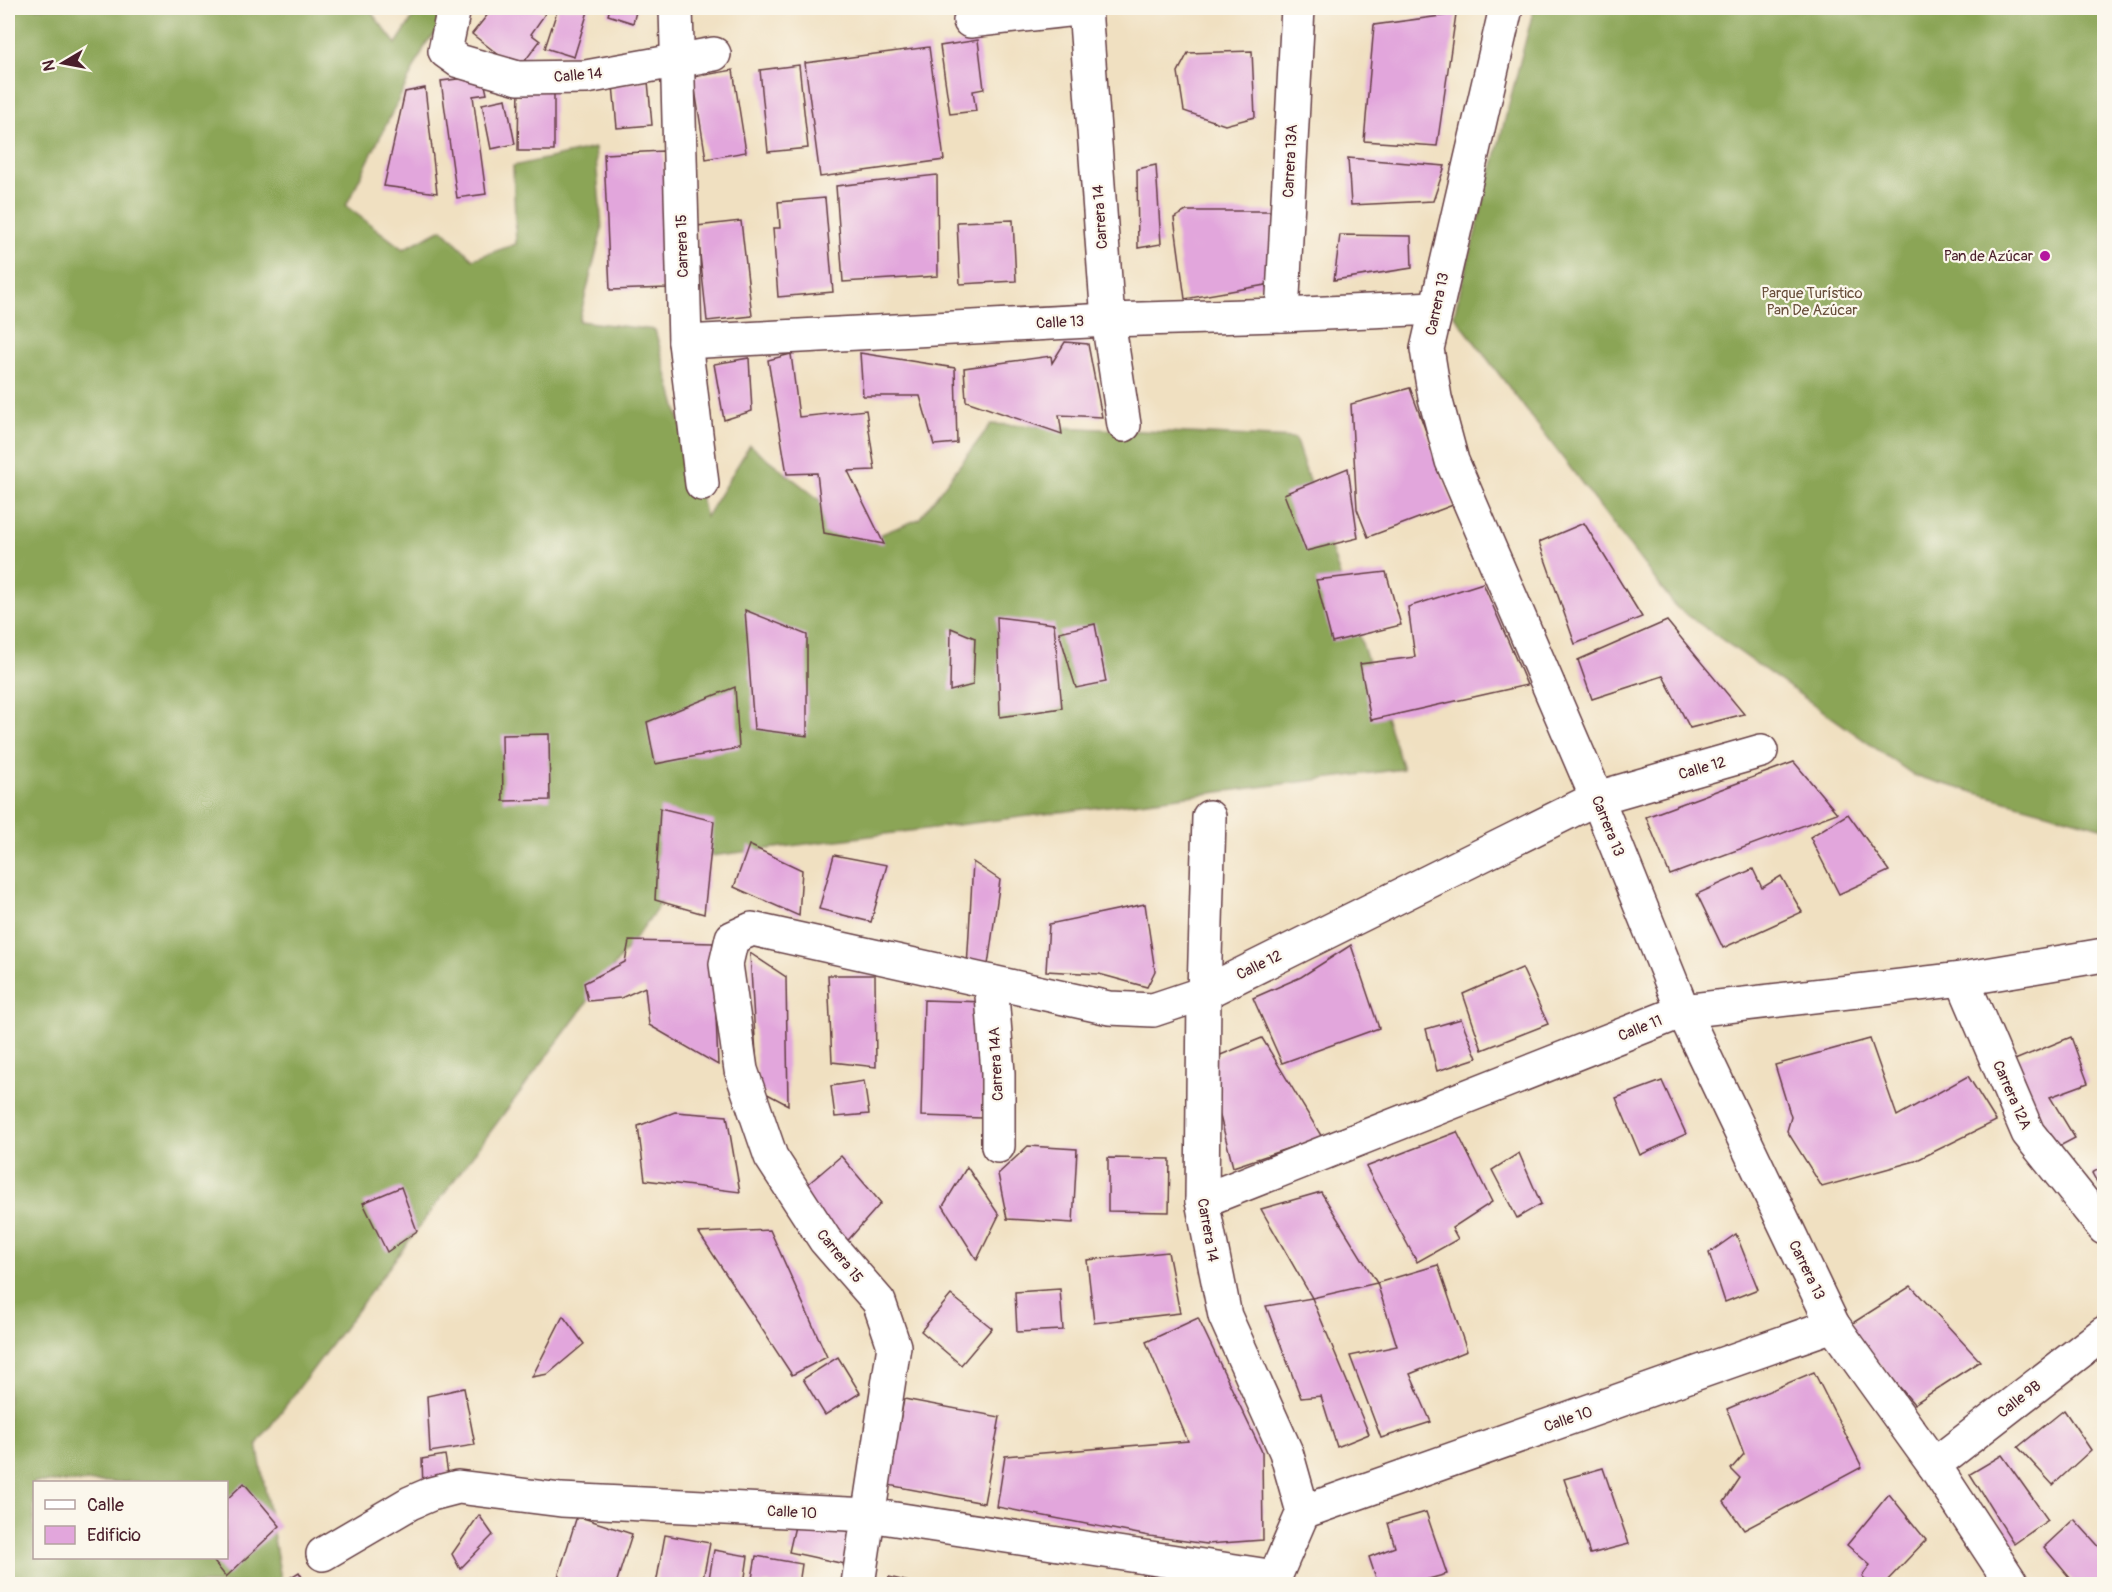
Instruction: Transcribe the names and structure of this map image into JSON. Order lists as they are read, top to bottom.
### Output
{
  "streets": {
    "street": [
      "Calle 14",
      "Carrera 13A",
      "Carrera 14",
      "Carrera 15",
      "Carrera 13",
      "Calle 13",
      "Calle 12",
      "Calle 11",
      "Carrera 14A",
      "Carrera 12A",
      "Calle 9B",
      "Calle 10"
    ]
  },
  "crossings": [
    ["Calle 14", "Carrera 15"],
    ["Carrera 13A", "Calle 13"],
    ["Carrera 14", "Calle 13"],
    ["Carrera 14", "Calle 12"],
    ["Carrera 14", "Calle 11"],
    ["Carrera 14", "Calle 10"],
    ["Carrera 15", "Calle 13"],
    ["Carrera 15", "Calle 12"],
    ["Carrera 15", "Calle 10"],
    ["Carrera 13", "Calle 13"],
    ["Carrera 13", "Calle 12"],
    ["Carrera 13", "Calle 11"],
    ["Carrera 13", "Calle 9B"],
    ["Carrera 13", "Calle 10"],
    ["Calle 12", "Carrera 14A"],
    ["Calle 11", "Carrera 12A"]
  ],
  "parks": ["Parque Turístico Pan De Azúcar"],
  "places": ["Pan de Azúcar"],
  "legend": ["Calle", "Edificio"],
  "north": "left"
}
